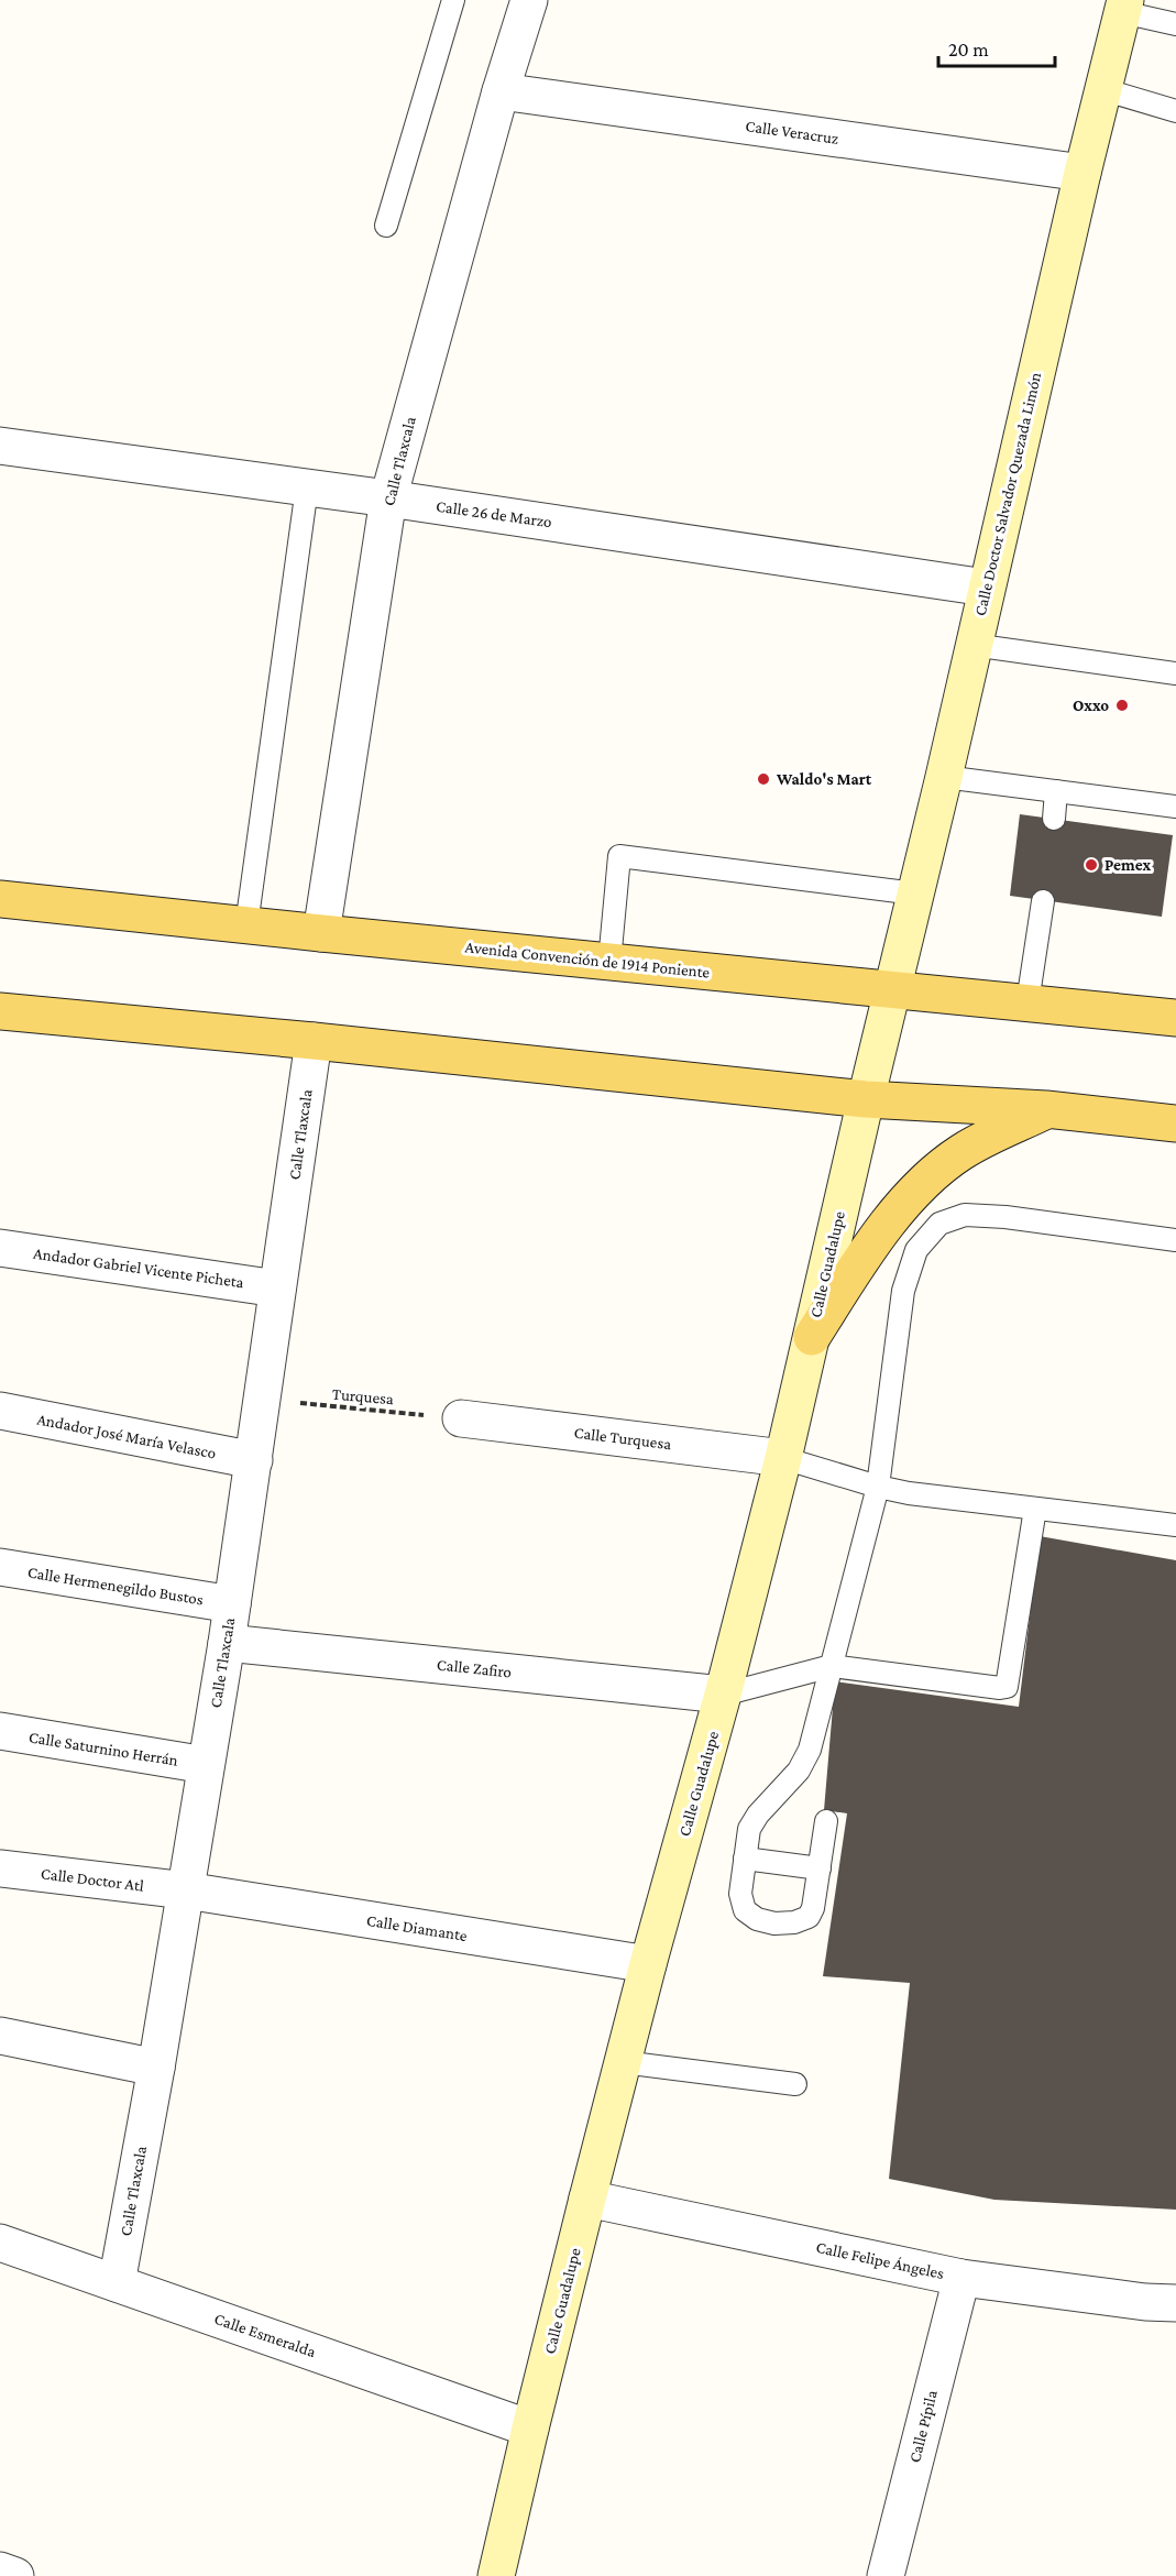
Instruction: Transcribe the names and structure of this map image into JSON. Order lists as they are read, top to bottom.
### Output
{
  "streets": {
    "main road": ["Avenida Convención de 1914 Poniente"],
    "street": [
      "Calle Veracruz",
      "Calle Tlaxcala",
      "Calle Doctor Salvador Quezada Limón",
      "Calle 26 de Marzo",
      "Calle Guadalupe",
      "Andador Gabriel Vicente Picheta",
      "Andador José María Velasco",
      "Calle Turquesa",
      "Calle Hermenegildo Bustos",
      "Calle Zafiro",
      "Calle Saturnino Herrán",
      "Calle Doctor Atl",
      "Calle Diamante",
      "Calle Felipe Ángeles",
      "Calle Esmeralda",
      "Calle Pípila"
    ],
    "path": ["Turquesa"]
  },
  "crossings": [
    ["Calle Veracruz", "Calle Tlaxcala"],
    ["Calle Veracruz", "Calle Doctor Salvador Quezada Limón"],
    ["Calle Tlaxcala", "Calle 26 de Marzo"],
    ["Calle Tlaxcala", "Avenida Convención de 1914 Poniente"],
    ["Calle Tlaxcala", "Andador Gabriel Vicente Picheta"],
    ["Calle Tlaxcala", "Turquesa"],
    ["Calle Tlaxcala", "Andador José María Velasco"],
    ["Calle Tlaxcala", "Calle Hermenegildo Bustos"],
    ["Calle Tlaxcala", "Calle Zafiro"],
    ["Calle Tlaxcala", "Calle Saturnino Herrán"],
    ["Calle Tlaxcala", "Calle Doctor Atl"],
    ["Calle Tlaxcala", "Calle Diamante"],
    ["Calle Tlaxcala", "Calle Esmeralda"],
    ["Calle Doctor Salvador Quezada Limón", "Calle 26 de Marzo"],
    ["Calle Doctor Salvador Quezada Limón", "Avenida Convención de 1914 Poniente"],
    ["Calle Doctor Salvador Quezada Limón", "Calle Guadalupe"],
    ["Avenida Convención de 1914 Poniente", "Calle Guadalupe"],
    ["Calle Guadalupe", "Calle Turquesa"],
    ["Calle Guadalupe", "Calle Zafiro"],
    ["Calle Guadalupe", "Calle Diamante"],
    ["Calle Guadalupe", "Calle Felipe Ángeles"],
    ["Calle Guadalupe", "Calle Esmeralda"],
    ["Turquesa", "Calle Turquesa"],
    ["Calle Doctor Atl", "Calle Diamante"],
    ["Calle Felipe Ángeles", "Calle Pípila"]
  ],
  "places": ["Oxxo", "Waldo's Mart", "Pemex"],
  "scale_bar": "20 m"
}
